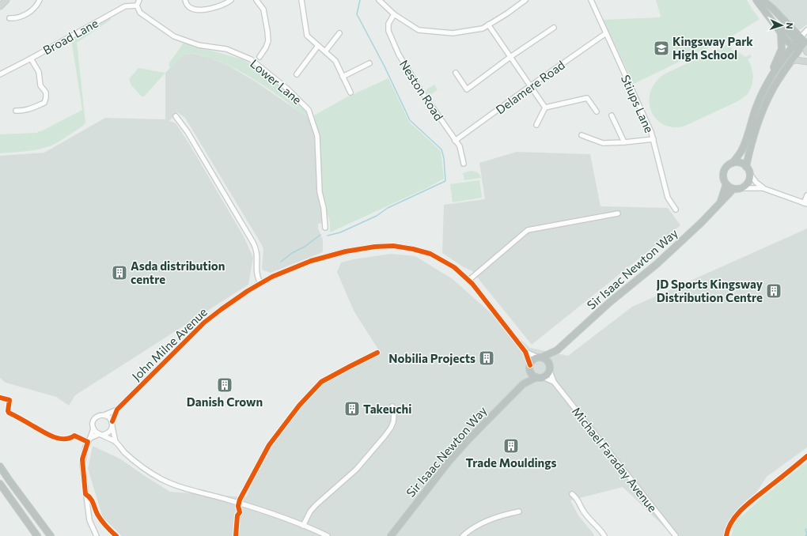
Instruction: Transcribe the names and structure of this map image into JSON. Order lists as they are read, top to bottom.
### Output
{
  "streets": {
    "highway": ["Sir Isaac Newton Way"],
    "street": [
      "Broad Lane",
      "Lower Lane",
      "Delamere Road",
      "Neston Road",
      "Stiups Lane",
      "John Milne Avenue",
      "Michael Faraday Avenue"
    ]
  },
  "crossings": [
    ["Broad Lane", "Lower Lane"],
    ["Delamere Road", "Neston Road"],
    ["Delamere Road", "Stiups Lane"],
    ["Sir Isaac Newton Way", "John Milne Avenue"]
  ],
  "places": {
    "school or university": ["Kingsway Park High School"],
    "building": [
      "Asda distribution centre",
      "JD Sports Kingsway Distribution Centre",
      "Nobilia Projects",
      "Danish Crown",
      "Takeuchi",
      "Trade Mouldings"
    ]
  },
  "north": "right"
}
